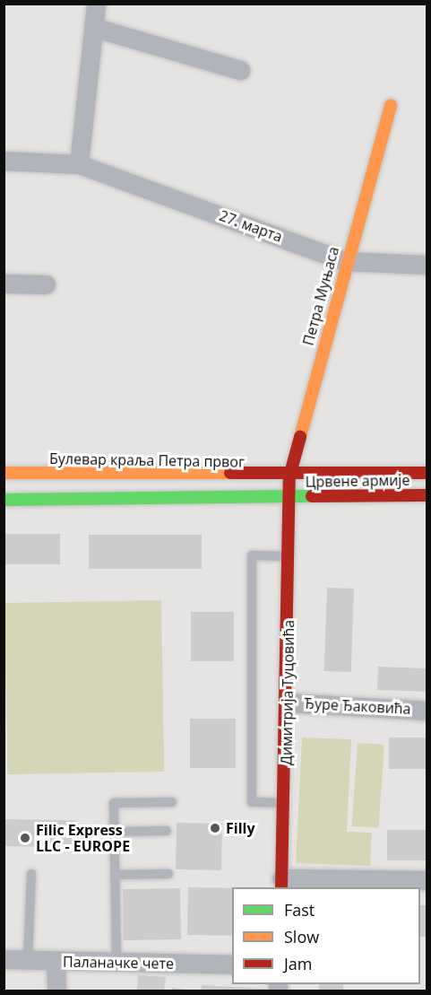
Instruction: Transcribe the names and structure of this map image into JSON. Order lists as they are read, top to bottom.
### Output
{
  "streets": {
    "main road": [
      "Петра Муњаса",
      "Булевар краља Петра првог",
      "Црвене армије",
      "Димитрија Туцовића"
    ],
    "street": ["27. марта", "Ђуре Ђаковића", "Паланачке чете"]
  },
  "crossings": [
    ["27. марта", "Петра Муњаса"],
    ["Петра Муњаса", "Булевар краља Петра првог"],
    ["Петра Муњаса", "Црвене армије"],
    ["Петра Муњаса", "Димитрија Туцовића"],
    ["Булевар краља Петра првог", "Црвене армије"],
    ["Црвене армије", "Димитрија Туцовића"],
    ["Димитрија Туцовића", "Ђуре Ђаковића"]
  ],
  "places": ["Filly", "Filic Express LLC - EUROPE"],
  "legend": ["Fast", "Slow", "Jam"]
}
